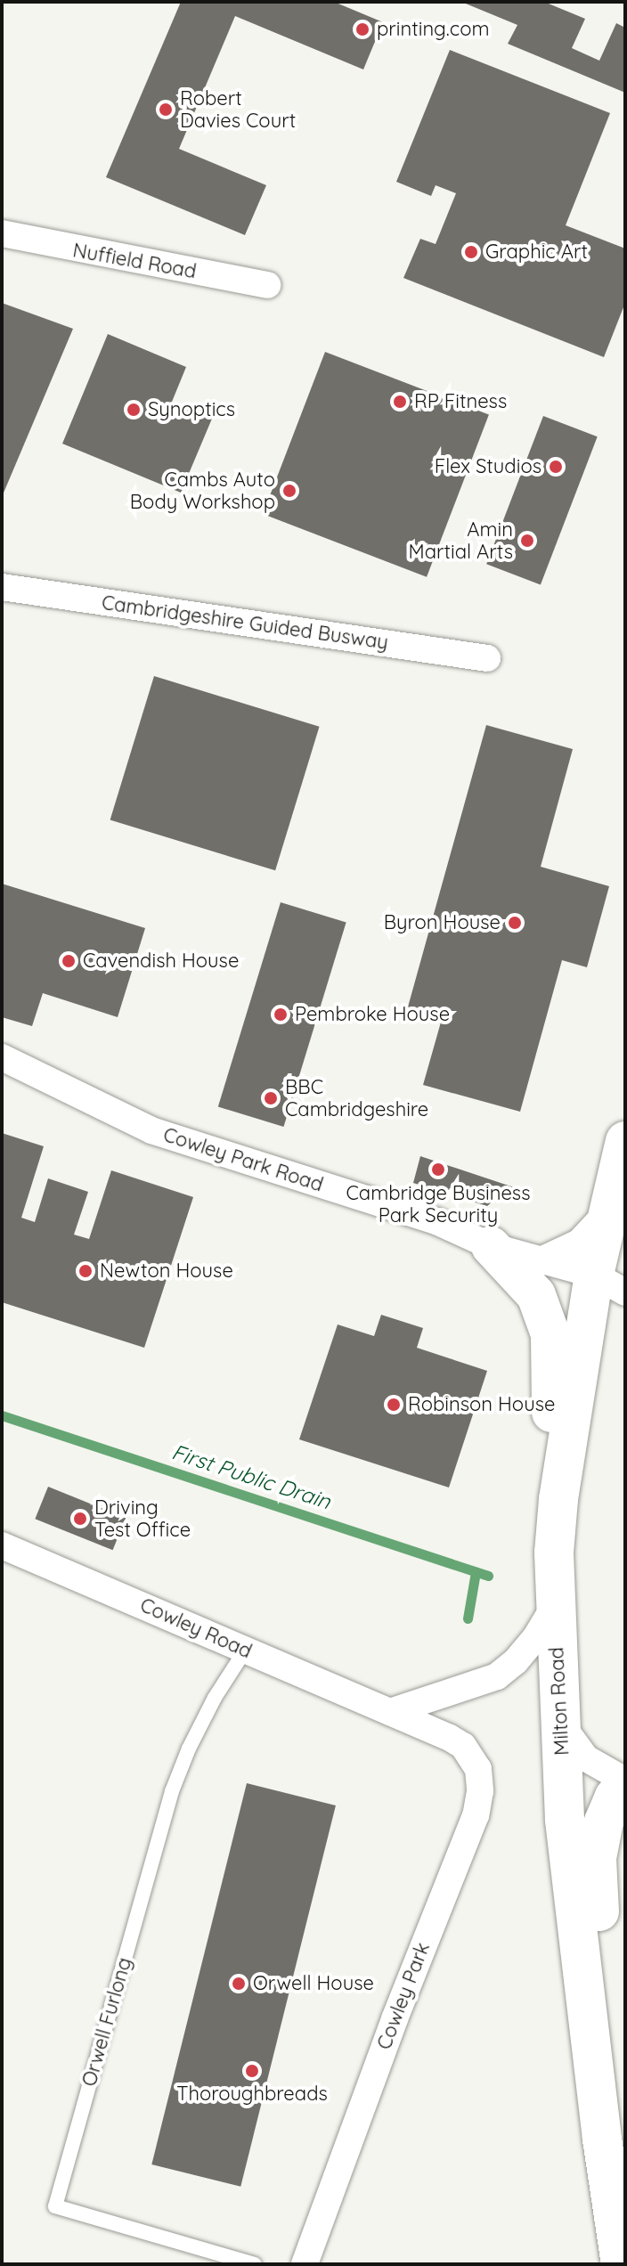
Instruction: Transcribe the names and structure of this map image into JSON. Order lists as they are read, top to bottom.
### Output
{
  "streets": {
    "main road": ["Milton Road"],
    "street": [
      "Nuffield Road",
      "Cambridgeshire Guided Busway",
      "Cowley Park Road",
      "Cowley Road",
      "Cowley Park"
    ],
    "lane": ["Orwell Furlong"]
  },
  "crossings": [
    ["Cowley Park Road", "Milton Road"],
    ["Cowley Road", "Cowley Park"],
    ["Cowley Road", "Orwell Furlong"]
  ],
  "water": ["First Public Drain"],
  "places": [
    "printing.com",
    "Robert Davies Court",
    "Graphic Art",
    "RP Fitness",
    "Synoptics",
    "Flex Studios",
    "Cambs Auto Body Workshop",
    "Amin Martial Arts",
    "Byron House",
    "Cavendish House",
    "Pembroke House",
    "BBC Cambridgeshire",
    "Cambridge Business Park Security",
    "Newton House",
    "Robinson House",
    "Driving Test Office",
    "Orwell House",
    "Thoroughbreads"
  ]
}
